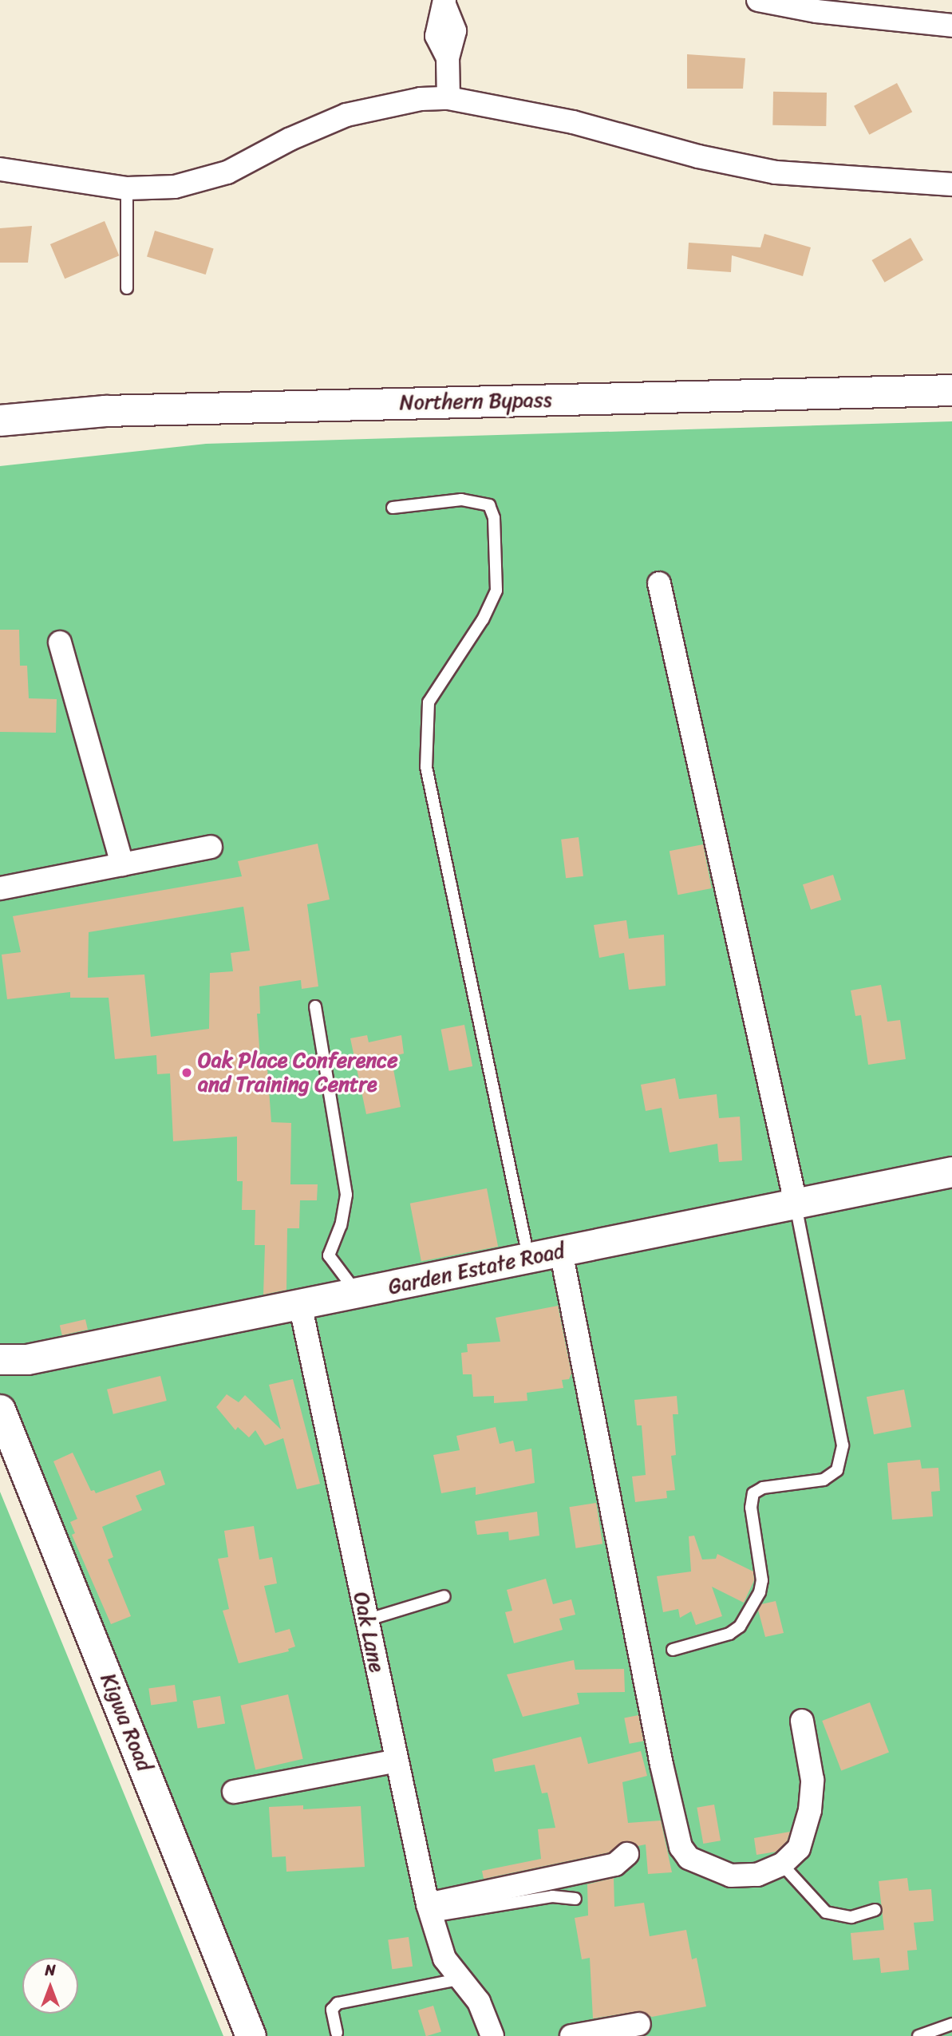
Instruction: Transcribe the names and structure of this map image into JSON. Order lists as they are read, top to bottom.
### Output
{
  "streets": {
    "main road": ["Northern Bypass"],
    "street": ["Garden Estate Road", "Oak Lane", "Kigwa Road"]
  },
  "crossings": [
    ["Garden Estate Road", "Oak Lane"]
  ],
  "places": ["Oak Place Conference and Training Centre"],
  "north": "top"
}
